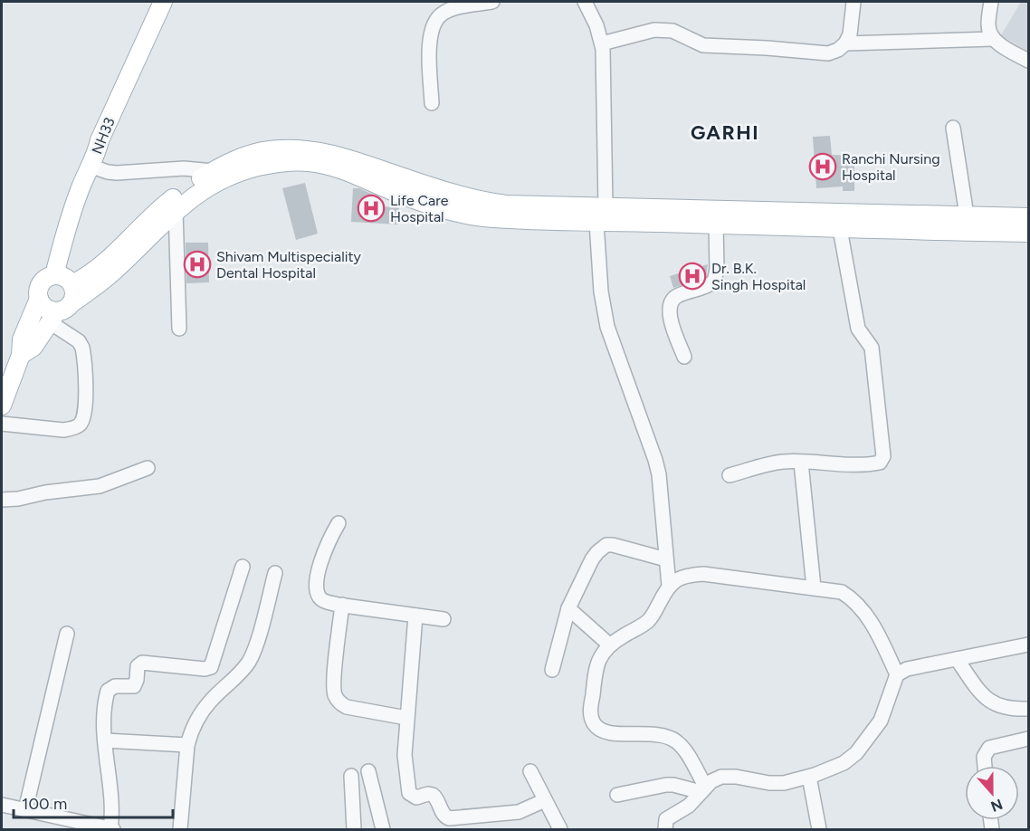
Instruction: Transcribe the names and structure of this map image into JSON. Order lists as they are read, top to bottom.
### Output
{
  "streets": {
    "main road": ["NH33"]
  },
  "districts": ["GARHI"],
  "places": {
    "hospital": [
      "Ranchi Nursing Hospital",
      "Life Care Hospital",
      "Shivam Multispeciality Dental Hospital",
      "Dr. B.K. Singh Hospital"
    ]
  },
  "scale_bar": "100 m",
  "north": "bottom"
}
